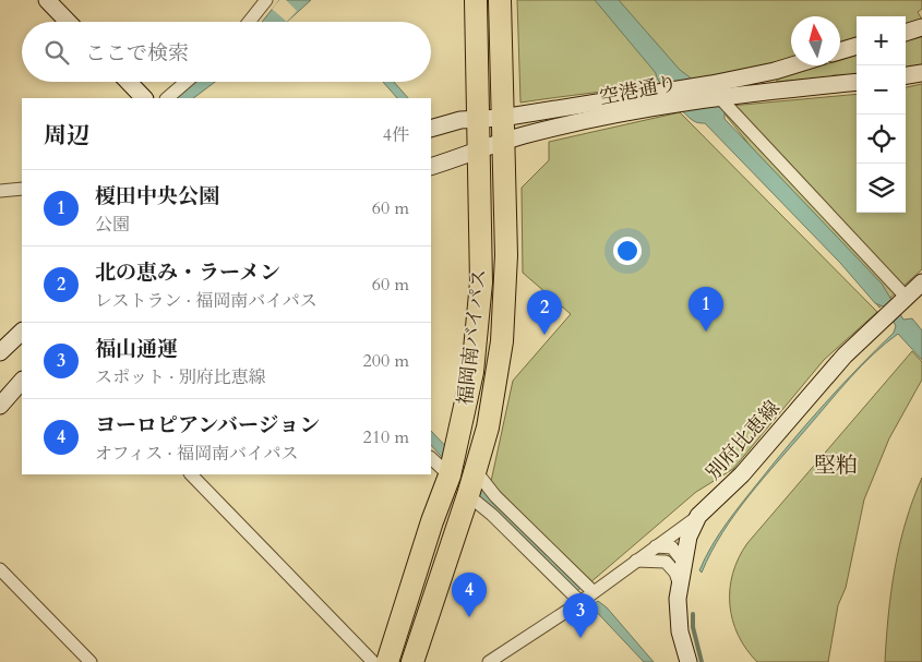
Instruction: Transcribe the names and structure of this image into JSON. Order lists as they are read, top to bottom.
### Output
{
  "streets": {
    "highway": ["福岡南バイパス"],
    "street": ["空港通り", "別府比恵線"]
  },
  "crossings": [
    ["空港通り", "福岡南バイパス"]
  ],
  "districts": ["堅粕"],
  "north": "top",
  "page": {
    "map_buttons": ["+", "−"],
    "search": "ここで検索",
    "heading": ["周辺", "4件"],
    "list": [
      {
        "mark": "1",
        "name": "榎田中央公園",
        "note": "公園",
        "value": "60 m"
      },
      {
        "mark": "2",
        "name": "北の恵み・ラーメン",
        "note": "レストラン · 福岡南バイパス",
        "value": "60 m"
      },
      {
        "mark": "3",
        "name": "福山通運",
        "note": "スポット · 別府比恵線",
        "value": "200 m"
      },
      {
        "mark": "4",
        "name": "ヨーロピアンバージョン",
        "note": "オフィス · 福岡南バイパス",
        "value": "210 m"
      }
    ],
    "pins": [
      "1",
      "2",
      "4",
      "3"
    ]
  }
}
